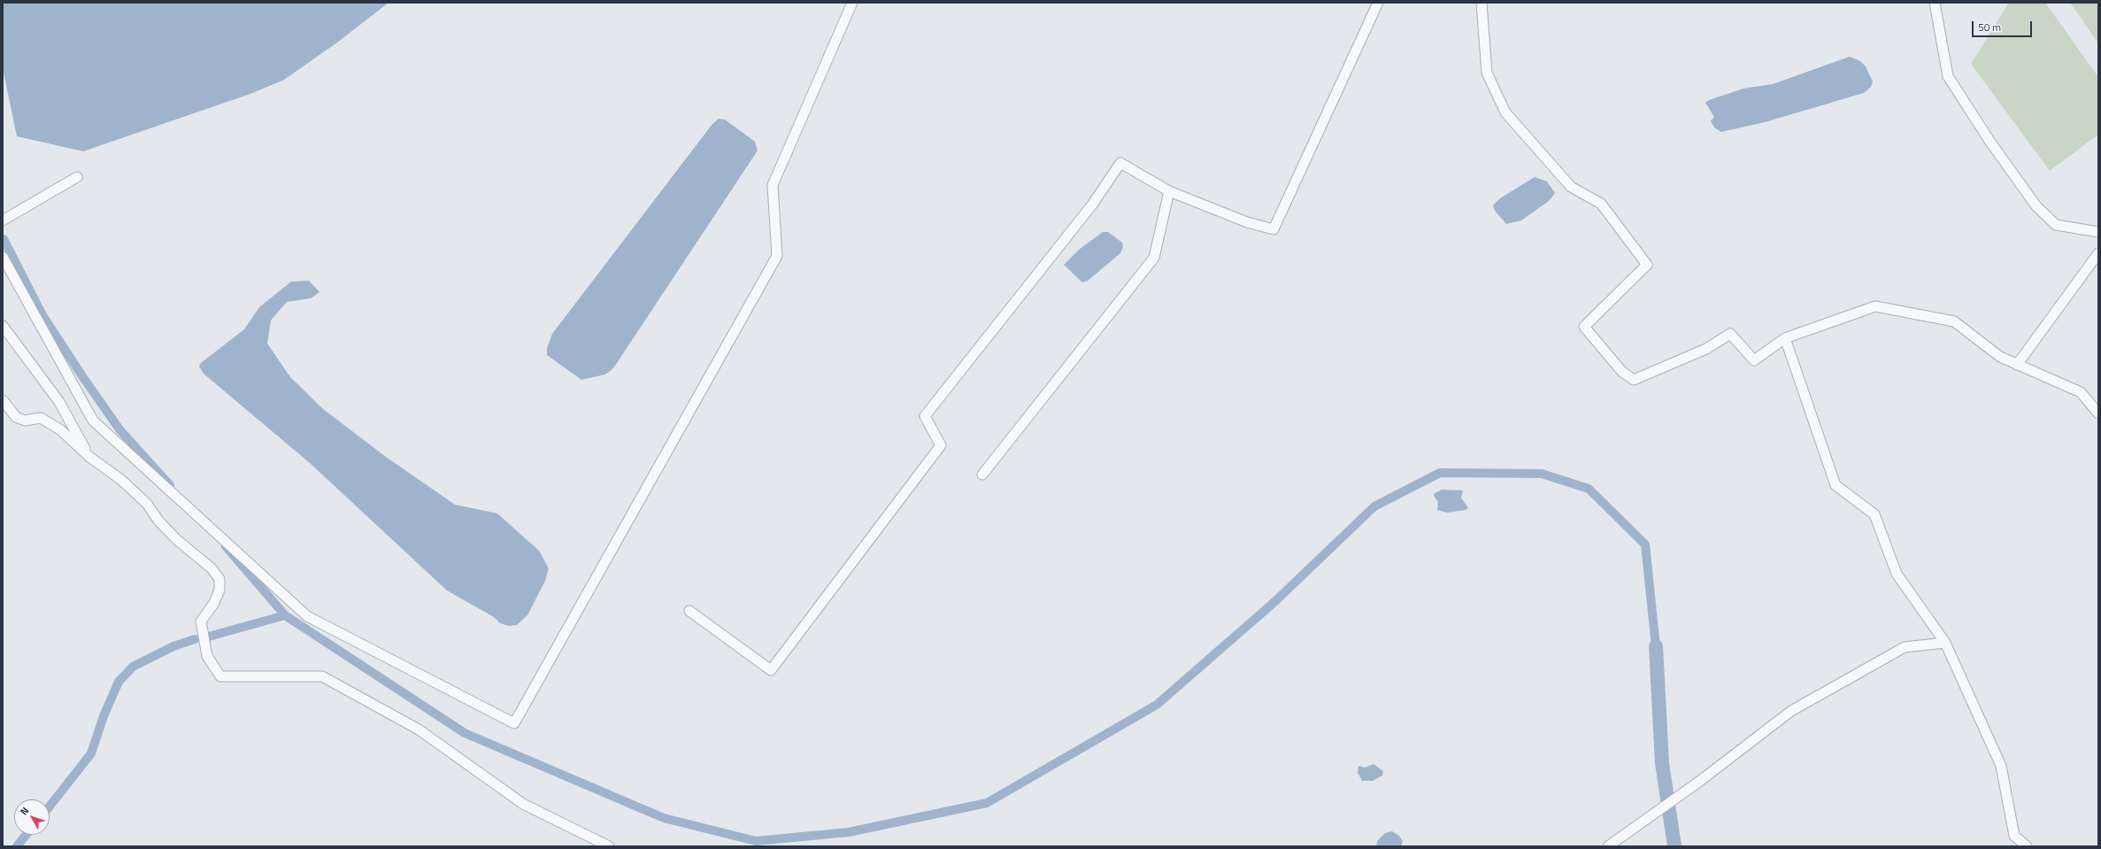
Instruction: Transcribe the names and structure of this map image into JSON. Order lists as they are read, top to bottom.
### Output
{
  "scale_bar": "50 m",
  "north": "top left"
}
